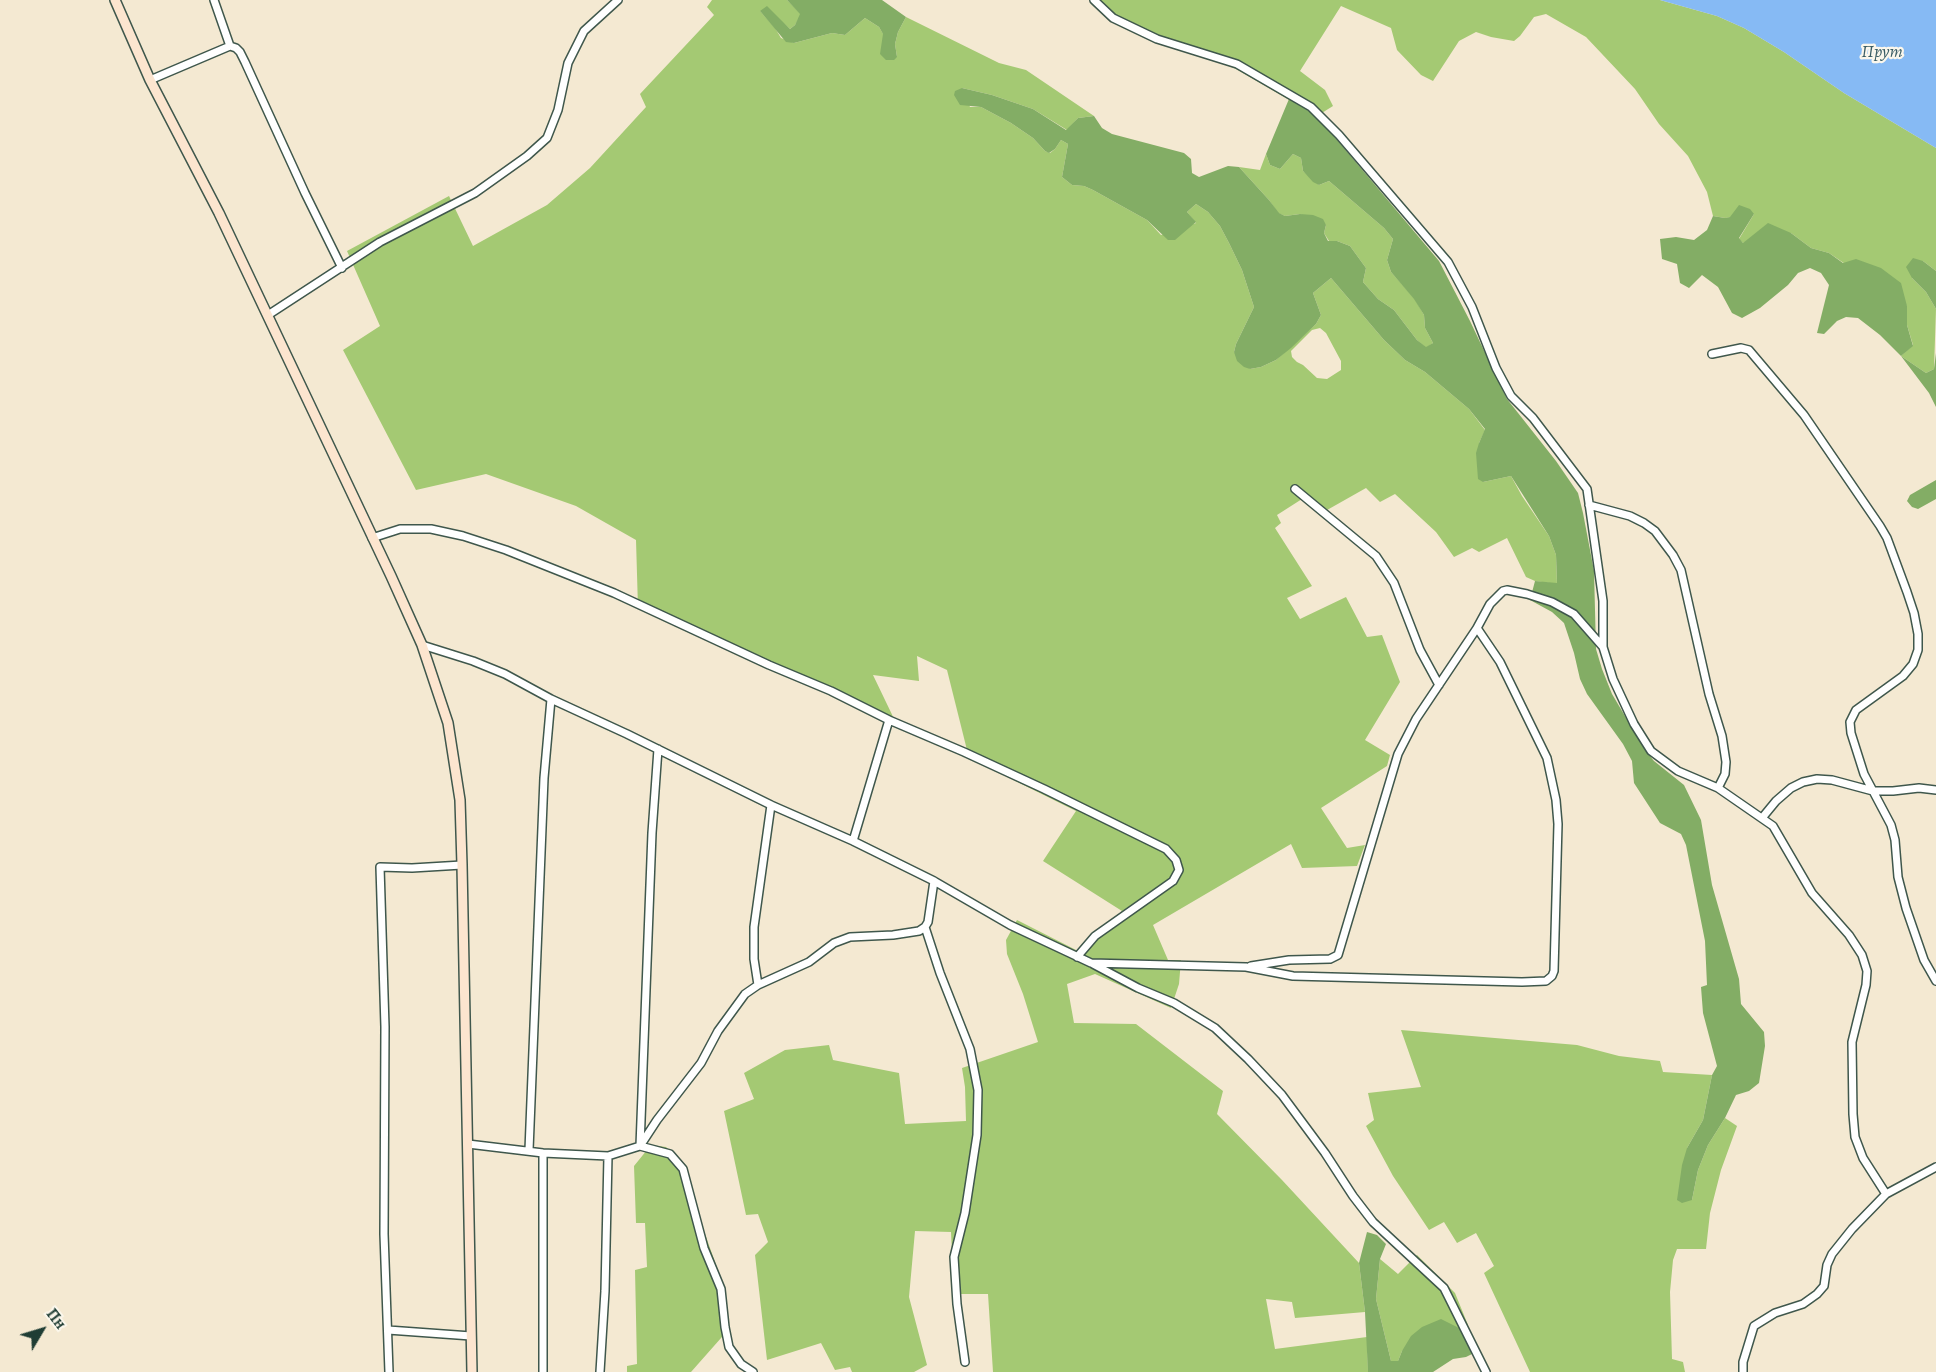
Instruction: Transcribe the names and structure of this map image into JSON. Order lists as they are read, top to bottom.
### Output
{
  "water": ["Прут"],
  "north": "top right"
}
